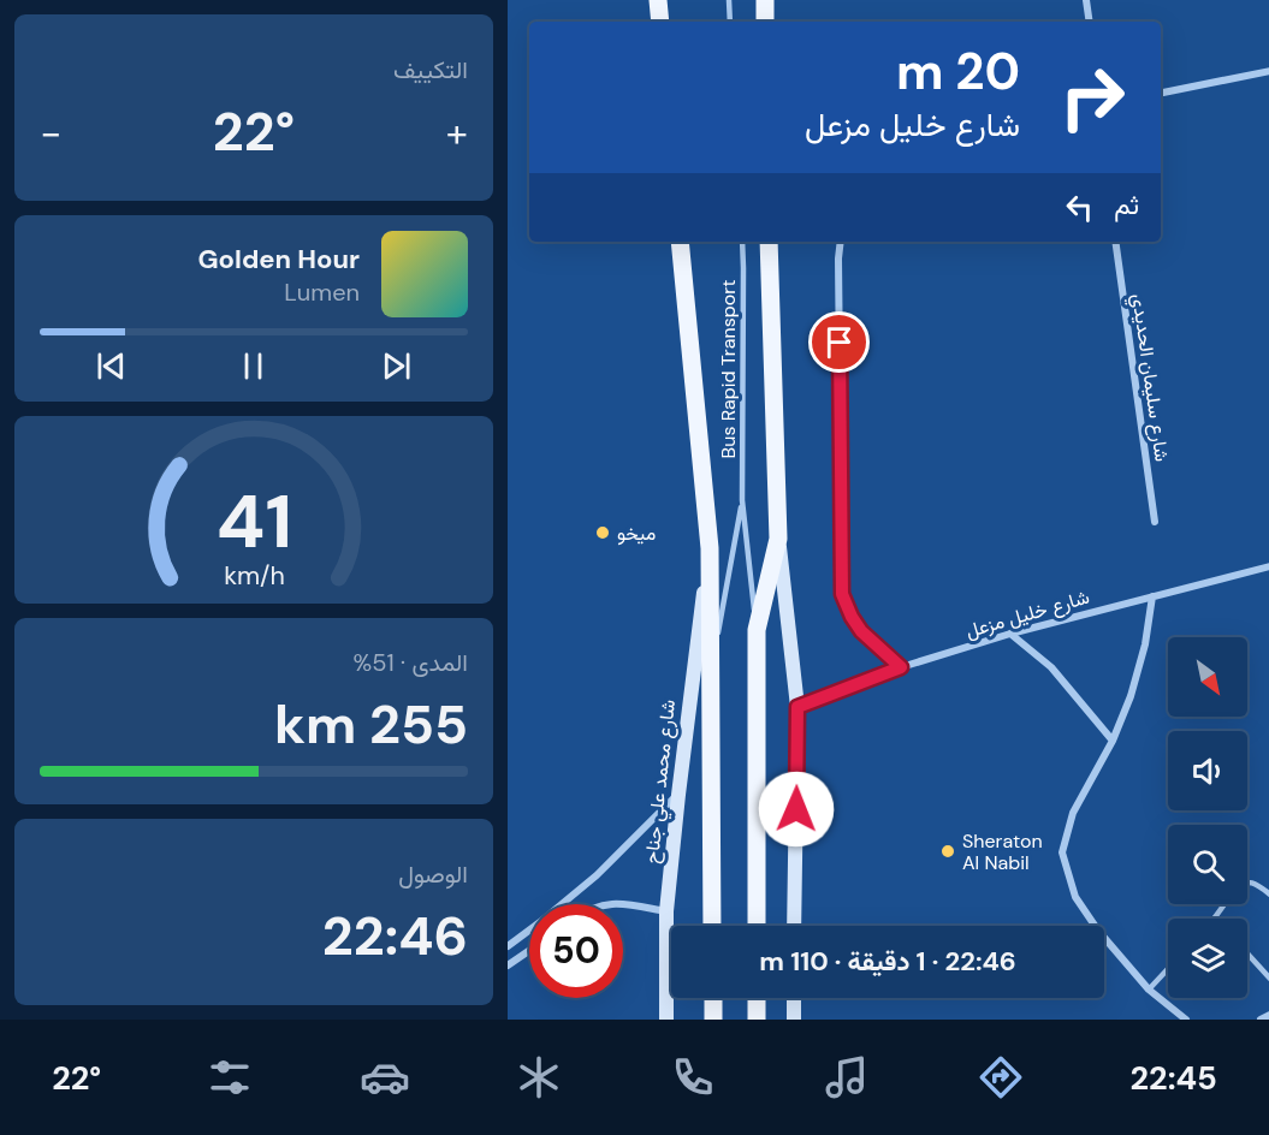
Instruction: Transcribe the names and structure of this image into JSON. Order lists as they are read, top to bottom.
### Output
{
  "streets": {
    "main road": ["شارع محمد علي جناح"],
    "street": ["شارع سليمان الحديدي", "شارع خليل مزعل"],
    "lane": ["Bus Rapid Transport"]
  },
  "crossings": [
    ["Bus Rapid Transport", "شارع محمد علي جناح"]
  ],
  "places": ["ميخو", "Sheraton Al Nabil"],
  "north": "bottom right",
  "page": {
    "tile": [
      "التكييف",
      ["المدى · 51%", "255 km"],
      ["الوصول", "22:46"]
    ],
    "turn": ["20 m", "شارع خليل مزعل"],
    "heat": ["−", "22°", "+"],
    "then": "ثم",
    "song": ["Golden Hour", "Lumen"],
    "limit": "50",
    "trip": "22:46 · 1 دقيقة · 110 m",
    "tabs": ["22:45", "22°"],
    "gauge": ["41", "km/h"]
  }
}
